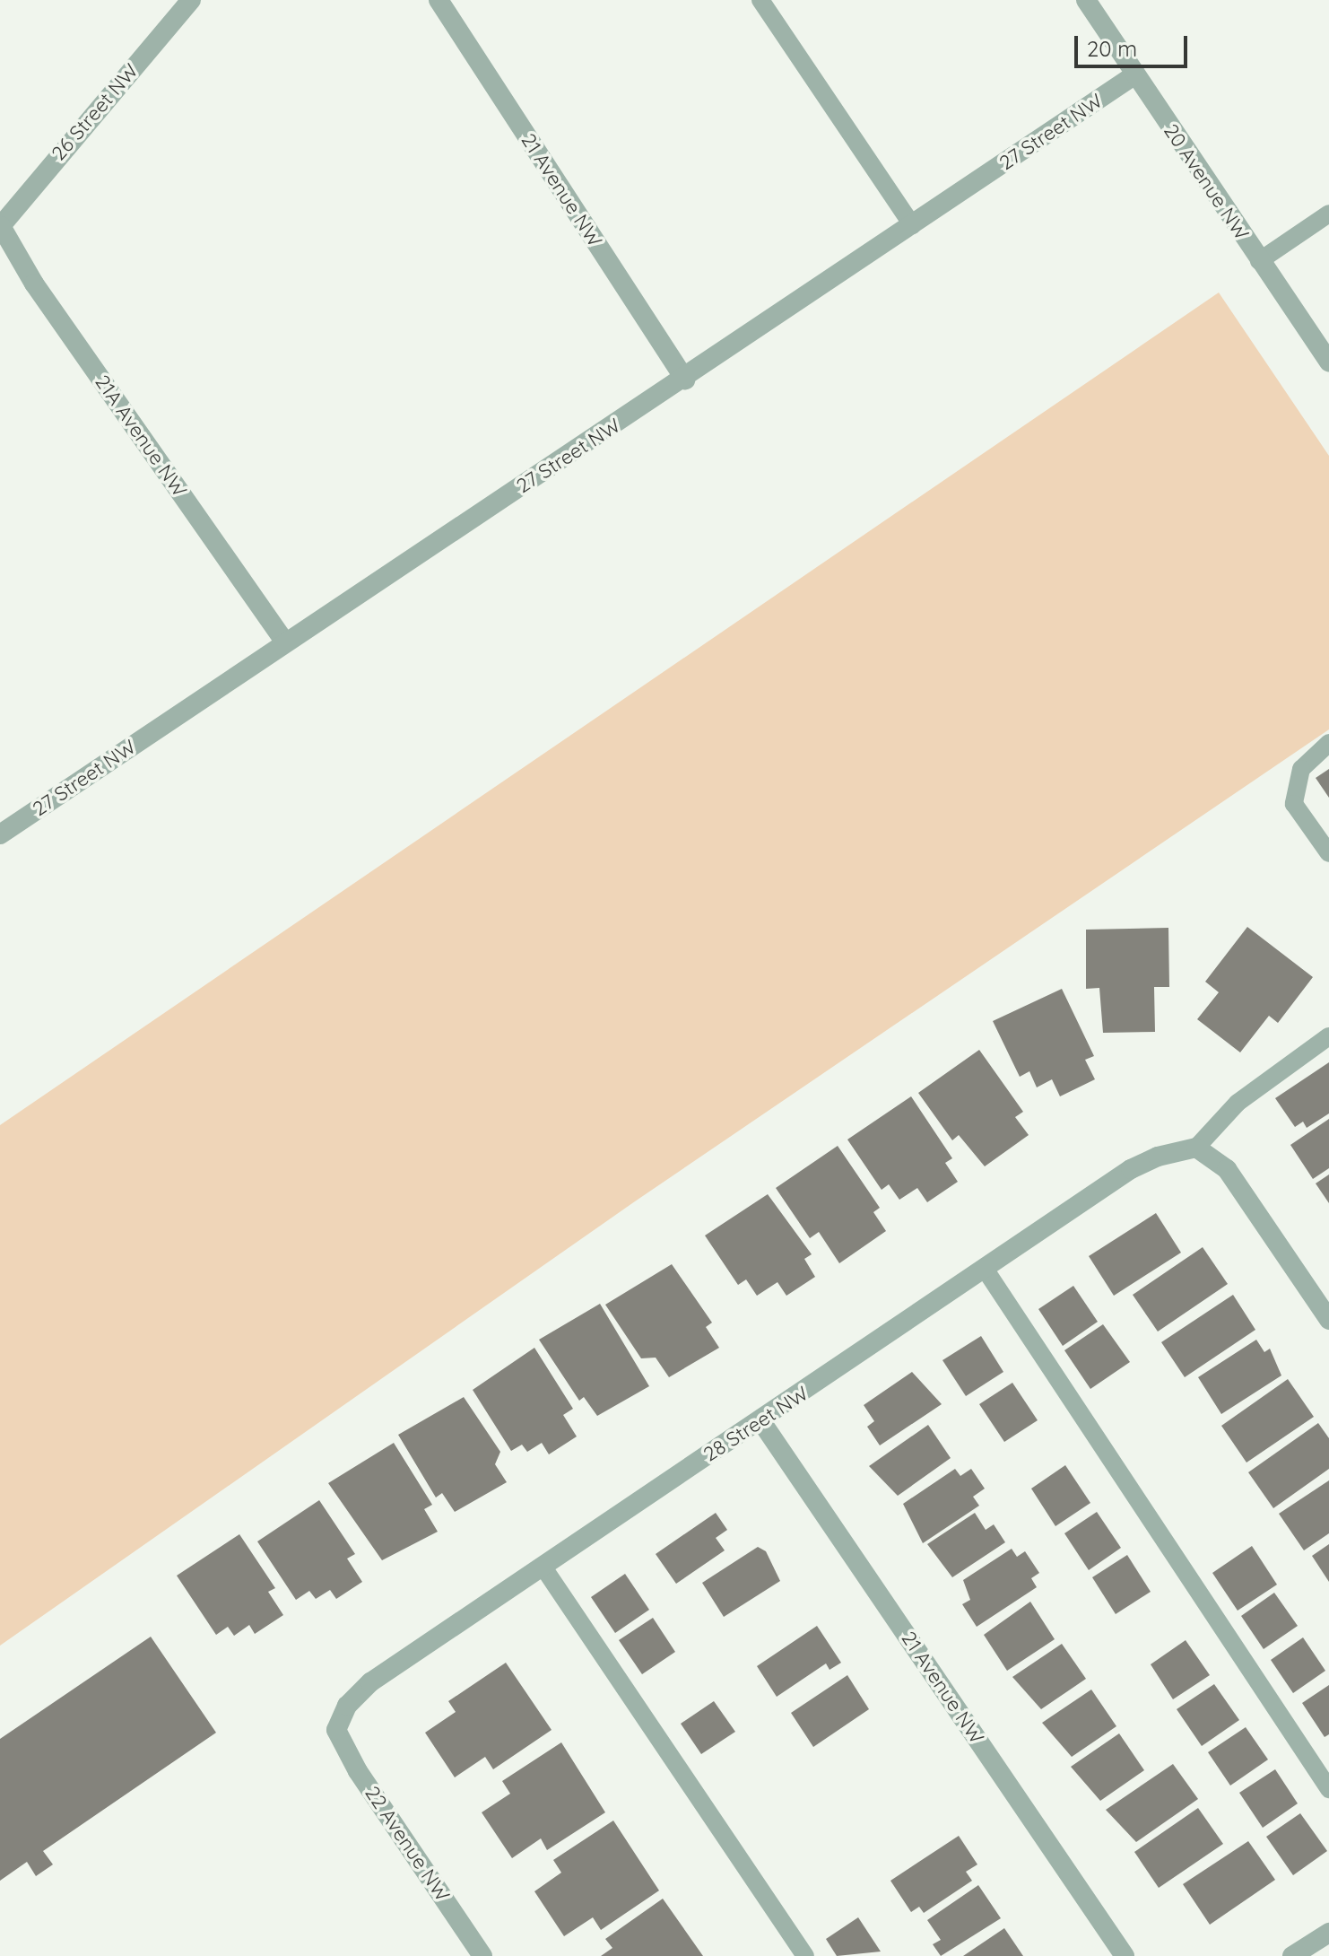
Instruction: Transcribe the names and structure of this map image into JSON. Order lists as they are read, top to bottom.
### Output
{
  "streets": {
    "street": [
      "26 Street NW",
      "27 Street NW",
      "20 Avenue NW",
      "21 Avenue NW",
      "21A Avenue NW",
      "28 Street NW",
      "22 Avenue NW"
    ]
  },
  "crossings": [
    ["26 Street NW", "21A Avenue NW"],
    ["27 Street NW", "20 Avenue NW"],
    ["27 Street NW", "21 Avenue NW"],
    ["27 Street NW", "21A Avenue NW"],
    ["21 Avenue NW", "28 Street NW"],
    ["28 Street NW", "22 Avenue NW"]
  ],
  "scale_bar": "20 m"
}
